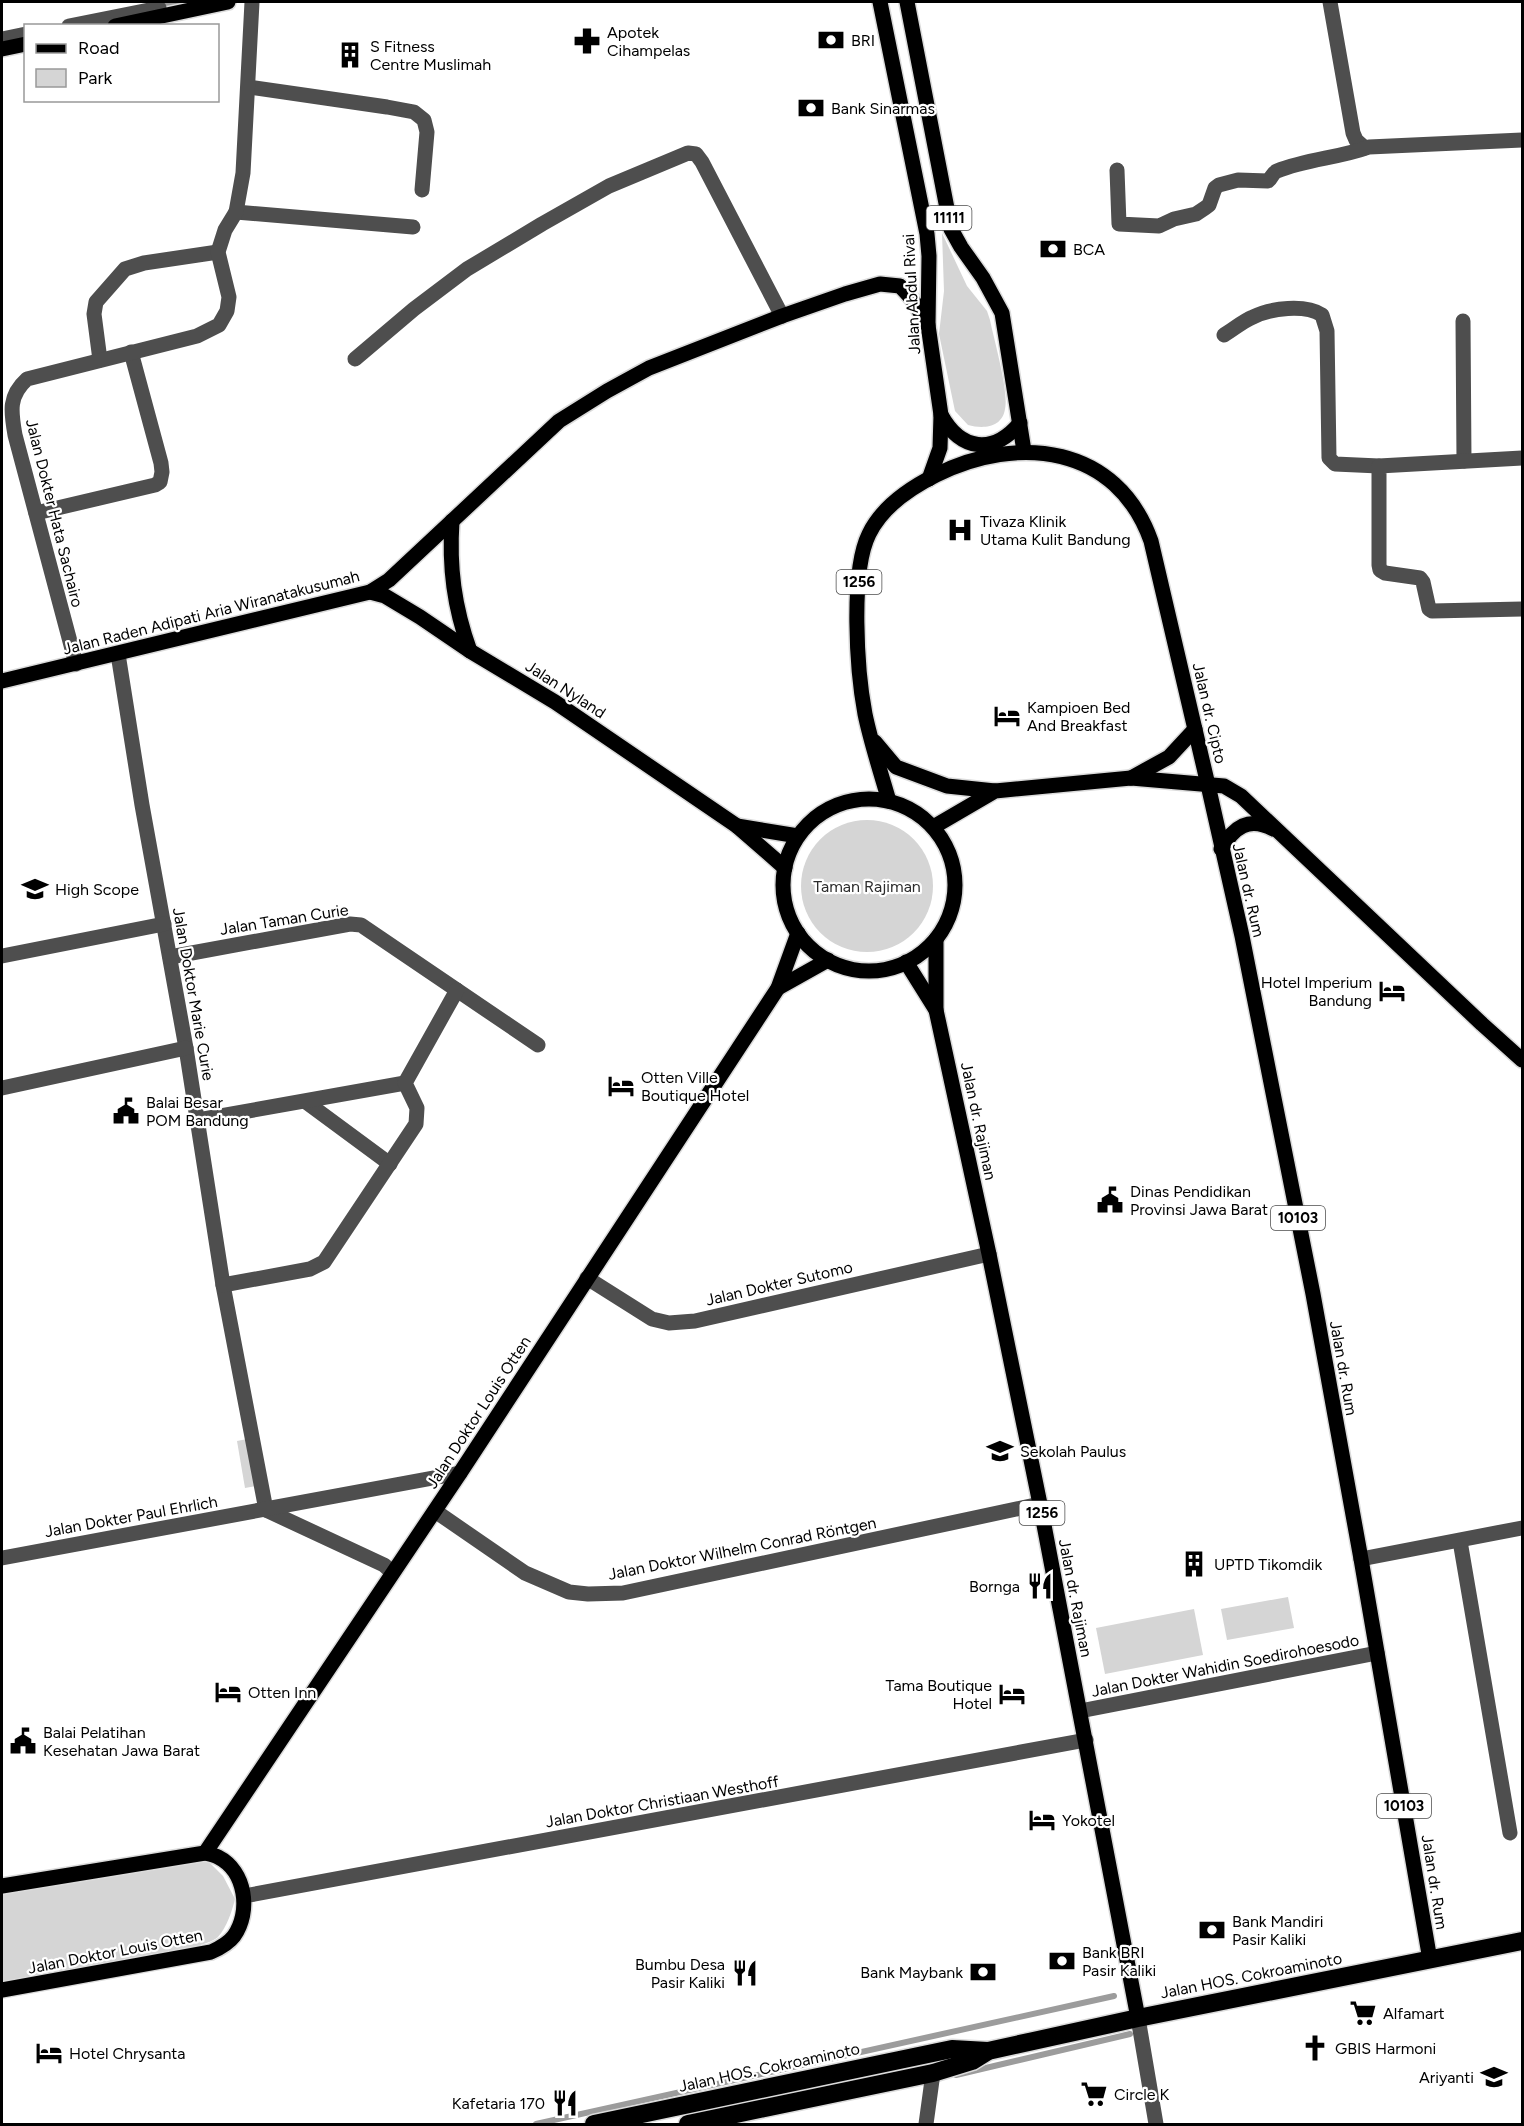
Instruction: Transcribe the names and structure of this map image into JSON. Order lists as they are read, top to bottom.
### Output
{
  "streets": {
    "highway": ["Jalan HOS. Cokroaminoto"],
    "main road": [
      "11111",
      "Jalan Abdul Rivai",
      "1256",
      "Jalan Raden Adipati Aria Wiranatakusumah",
      "Jalan Nyland",
      "Jalan dr. Cipto",
      "Jalan dr. Rum",
      "Jalan dr. Rajiman",
      "10103",
      "Jalan Doktor Louis Otten"
    ],
    "street": [
      "Jalan Dokter Hata Sachairo",
      "Jalan Taman Curie",
      "Jalan Doktor Marie Curie",
      "Jalan Dokter Sutomo",
      "Jalan Dokter Paul Ehrlich",
      "Jalan Doktor Wilhelm Conrad Röntgen",
      "Jalan Dokter Wahidin Soedirohoesodo",
      "Jalan Doktor Christiaan Westhoff"
    ]
  },
  "crossings": [
    ["11111", "1256"],
    ["11111", "Jalan dr. Cipto"],
    ["Jalan Abdul Rivai", "1256"],
    ["Jalan Abdul Rivai", "Jalan Raden Adipati Aria Wiranatakusumah"],
    ["Jalan Dokter Hata Sachairo", "Jalan Raden Adipati Aria Wiranatakusumah"],
    ["1256", "Jalan Nyland"],
    ["1256", "Jalan dr. Cipto"],
    ["1256", "Jalan dr. Rajiman"],
    ["1256", "Jalan Doktor Louis Otten"],
    ["Jalan Raden Adipati Aria Wiranatakusumah", "Jalan Nyland"],
    ["Jalan Raden Adipati Aria Wiranatakusumah", "Jalan Doktor Marie Curie"],
    ["Jalan Nyland", "Jalan dr. Rajiman"],
    ["Jalan Nyland", "Jalan Doktor Louis Otten"],
    ["Jalan dr. Cipto", "Jalan dr. Rum"],
    ["Jalan dr. Rum", "Jalan Dokter Wahidin Soedirohoesodo"],
    ["Jalan dr. Rum", "Jalan HOS. Cokroaminoto"],
    ["Jalan Taman Curie", "Jalan Doktor Marie Curie"],
    ["Jalan Doktor Marie Curie", "Jalan Dokter Paul Ehrlich"],
    ["Jalan dr. Rajiman", "Jalan Dokter Sutomo"],
    ["Jalan dr. Rajiman", "Jalan Doktor Louis Otten"],
    ["Jalan dr. Rajiman", "Jalan Doktor Wilhelm Conrad Röntgen"],
    ["Jalan dr. Rajiman", "Jalan Dokter Wahidin Soedirohoesodo"],
    ["Jalan dr. Rajiman", "Jalan Doktor Christiaan Westhoff"],
    ["Jalan dr. Rajiman", "Jalan HOS. Cokroaminoto"],
    ["Jalan Dokter Sutomo", "Jalan Doktor Louis Otten"],
    ["Jalan Doktor Louis Otten", "Jalan Dokter Paul Ehrlich"],
    ["Jalan Doktor Louis Otten", "Jalan Doktor Wilhelm Conrad Röntgen"],
    ["Jalan Doktor Louis Otten", "Jalan Doktor Christiaan Westhoff"]
  ],
  "parks": ["Taman Rajiman"],
  "places": {
    "bank": [
      "BRI",
      "Bank Sinarmas",
      "BCA",
      "Bank Mandiri Pasir Kaliki",
      "Bank BRI Pasir Kaliki",
      "Bank Maybank"
    ],
    "pharmacy": ["Apotek Cihampelas"],
    "building": ["S Fitness Centre Muslimah", "UPTD Tikomdik"],
    "hospital": ["Tivaza Klinik Utama Kulit Bandung"],
    "hotel": [
      "Kampioen Bed And Breakfast",
      "Hotel Imperium Bandung",
      "Otten Ville Boutique Hotel",
      "Otten Inn",
      "Tama Boutique Hotel",
      "Yokotel",
      "Hotel Chrysanta"
    ],
    "school or university": ["High Scope", "Sekolah Paulus", "Ariyanti"],
    "public building": ["Balai Besar POM Bandung", "Dinas Pendidikan Provinsi Jawa Barat", "Balai Pelatihan Kesehatan Jawa Barat"],
    "restaurant": ["Bornga", "Bumbu Desa Pasir Kaliki", "Kafetaria 170"],
    "supermarket": ["Alfamart", "Circle K"],
    "church": ["GBIS Harmoni"]
  },
  "legend": ["Road", "Park"]
}
